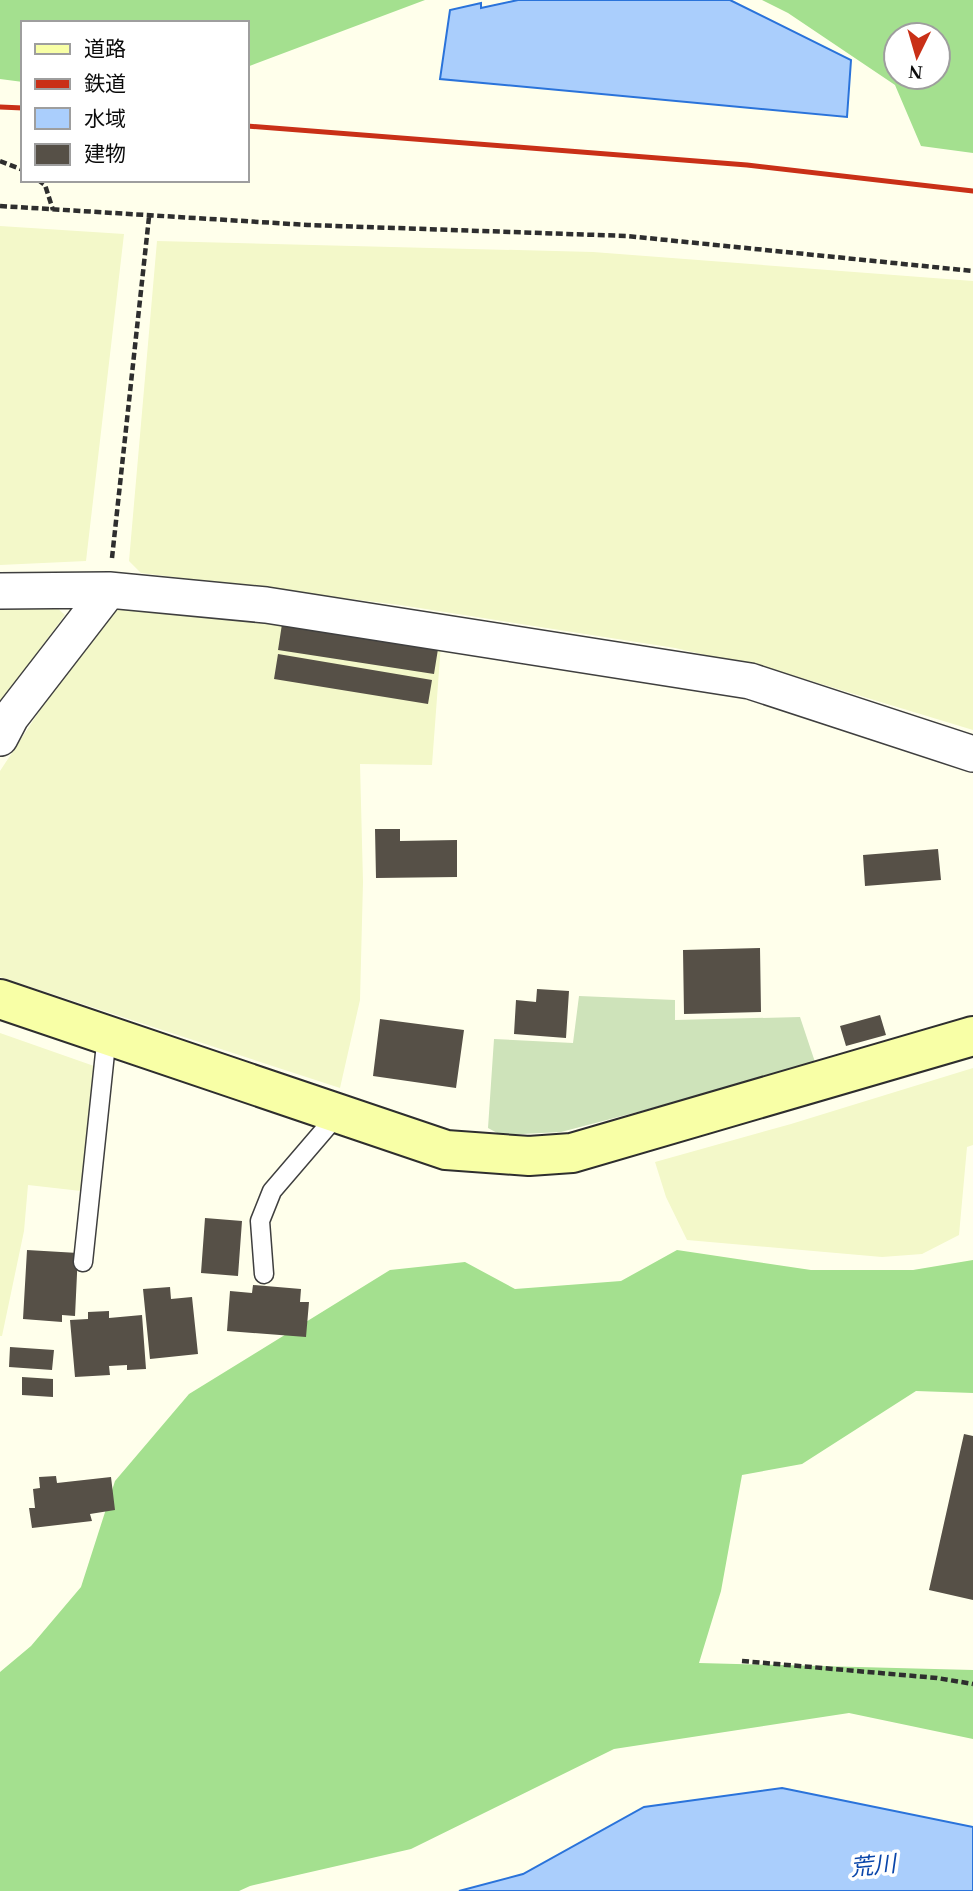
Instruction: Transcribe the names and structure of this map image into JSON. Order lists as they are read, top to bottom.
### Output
{
  "water": ["荒川"],
  "legend": [
    "道路",
    "鉄道",
    "水域",
    "建物"
  ],
  "north": "bottom"
}
